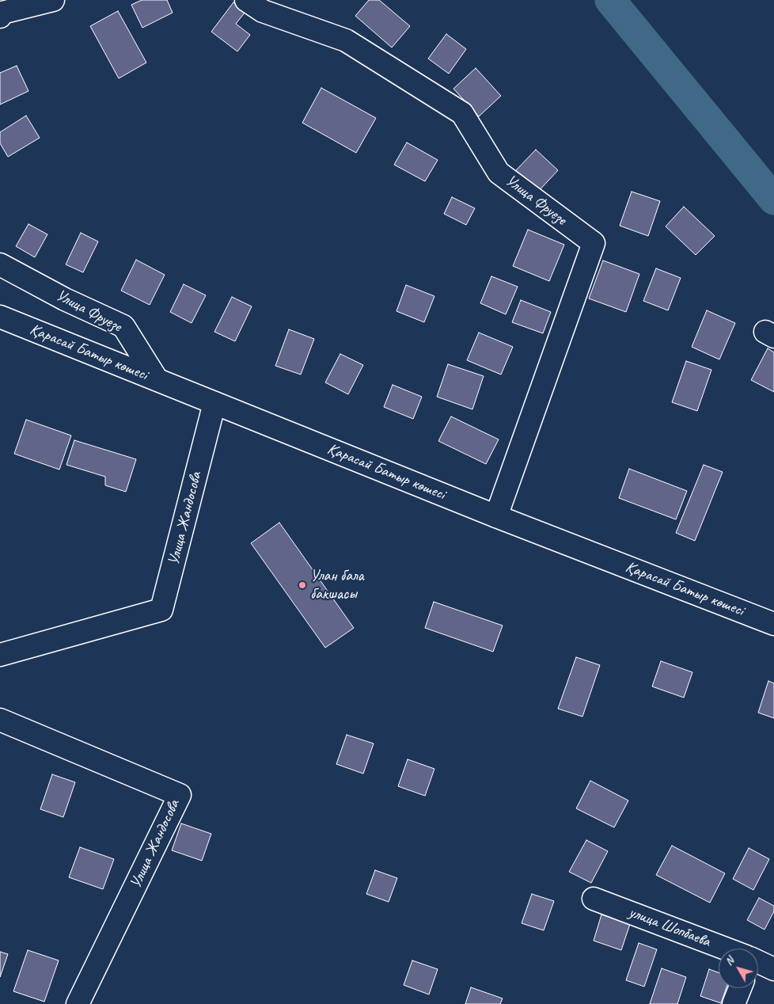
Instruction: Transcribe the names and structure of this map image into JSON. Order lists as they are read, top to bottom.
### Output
{
  "streets": {
    "street": [
      "Улица Фруезе",
      "Қарасай Батыр көшесі",
      "Улица Жандосова",
      "улица Шопбаева"
    ]
  },
  "crossings": [
    ["Улица Фруезе", "Қарасай Батыр көшесі"],
    ["Қарасай Батыр көшесі", "Улица Жандосова"]
  ],
  "places": ["Улан бала бакшасы"],
  "north": "top left"
}
